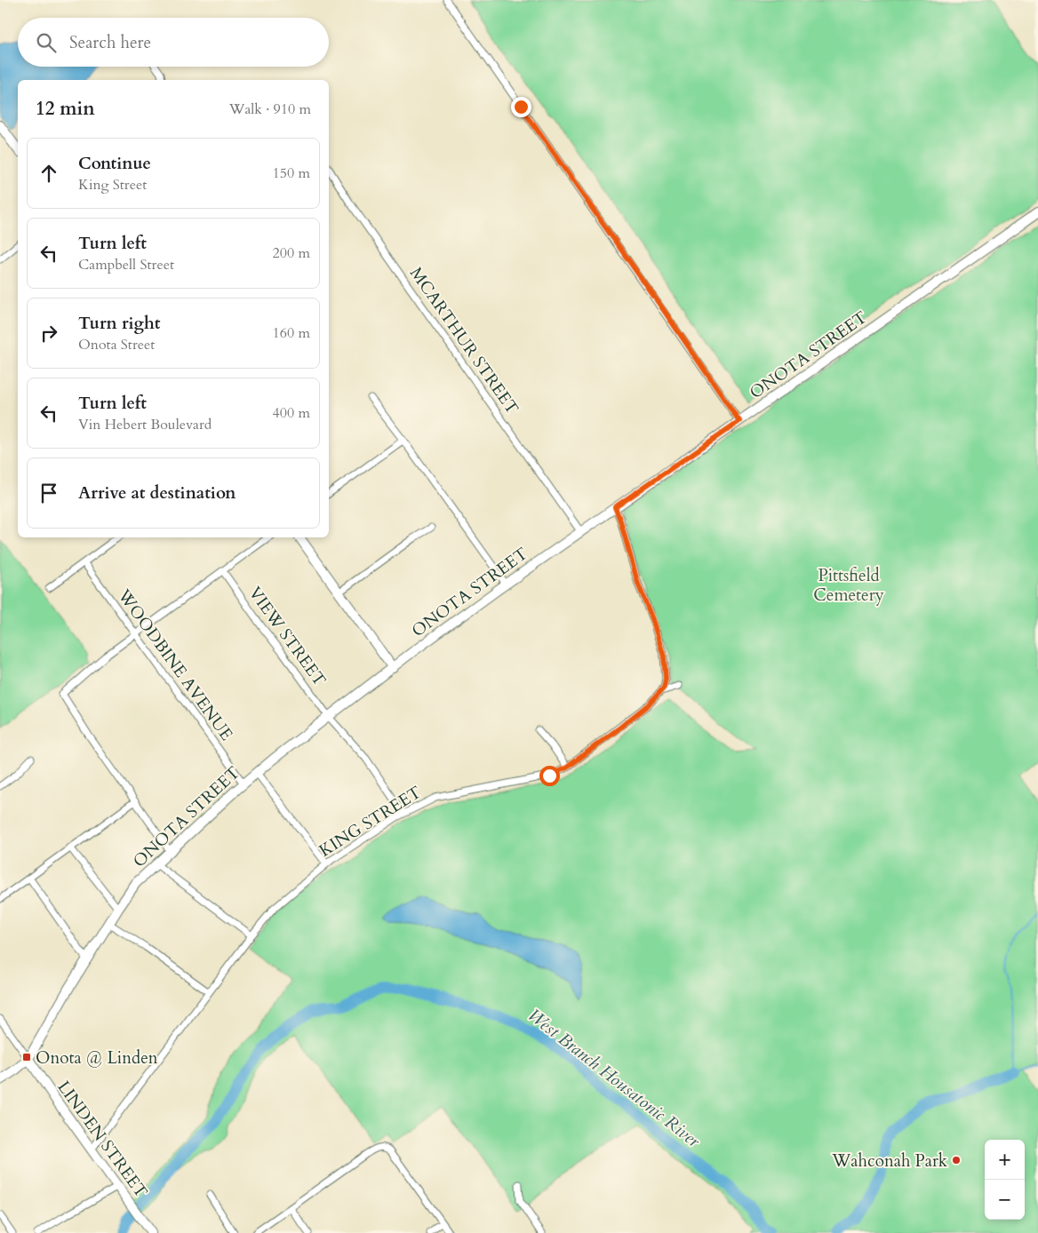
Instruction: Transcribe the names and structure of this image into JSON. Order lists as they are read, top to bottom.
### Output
{
  "streets": {
    "street": [
      "MCARTHUR STREET",
      "ONOTA STREET",
      "VIEW STREET",
      "WOODBINE AVENUE",
      "KING STREET",
      "LINDEN STREET"
    ]
  },
  "crossings": [
    ["MCARTHUR STREET", "ONOTA STREET"],
    ["ONOTA STREET", "VIEW STREET"],
    ["ONOTA STREET", "WOODBINE AVENUE"],
    ["ONOTA STREET", "LINDEN STREET"],
    ["VIEW STREET", "KING STREET"],
    ["KING STREET", "LINDEN STREET"]
  ],
  "water": ["West Branch Housatonic River"],
  "parks": ["Pittsfield Cemetery"],
  "places": {
    "transit": ["Onota @ Linden"],
    "other": ["Wahconah Park"]
  },
  "page": {
    "search": "Search here",
    "heading": ["12 min", "Walk · 910 m"],
    "list": [
      ["Continue", "King Street", "150 m"],
      ["Turn left", "Campbell Street", "200 m"],
      ["Turn right", "Onota Street", "160 m"],
      ["Turn left", "Vin Hebert Boulevard", "400 m"],
      "Arrive at destination"
    ],
    "map_buttons": ["+", "−"]
  }
}
